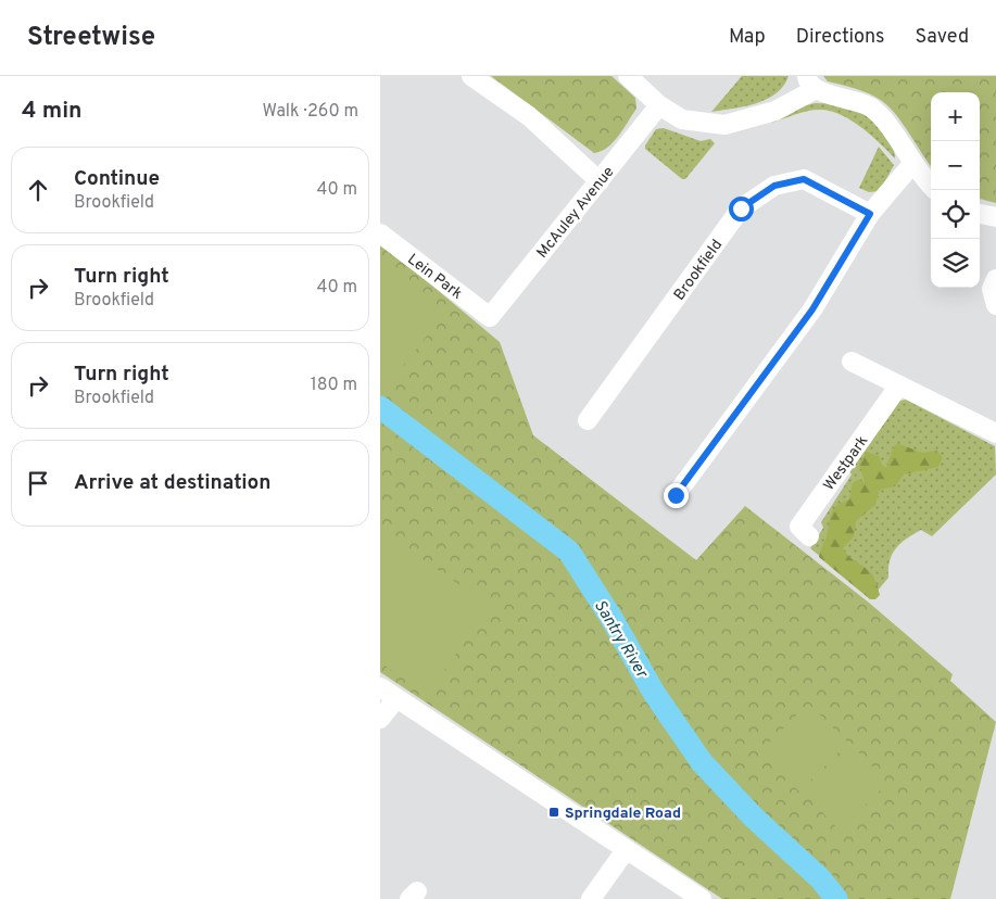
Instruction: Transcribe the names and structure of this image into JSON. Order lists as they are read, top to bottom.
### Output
{
  "streets": {
    "street": [
      "McAuley Avenue",
      "Brookfield",
      "Lein Park",
      "Westpark"
    ]
  },
  "crossings": [
    ["McAuley Avenue", "Lein Park"]
  ],
  "water": ["Santry River"],
  "places": {
    "transit": ["Springdale Road"]
  },
  "page": {
    "header": "Streetwise",
    "nav": ["Map", "Directions", "Saved"],
    "heading": ["4 min", "Walk · 260 m"],
    "map_buttons": ["+", "−"],
    "list": [
      ["Continue", "Brookfield", "40 m"],
      ["Turn right", "Brookfield", "40 m"],
      ["Turn right", "Brookfield", "180 m"],
      "Arrive at destination"
    ]
  }
}
